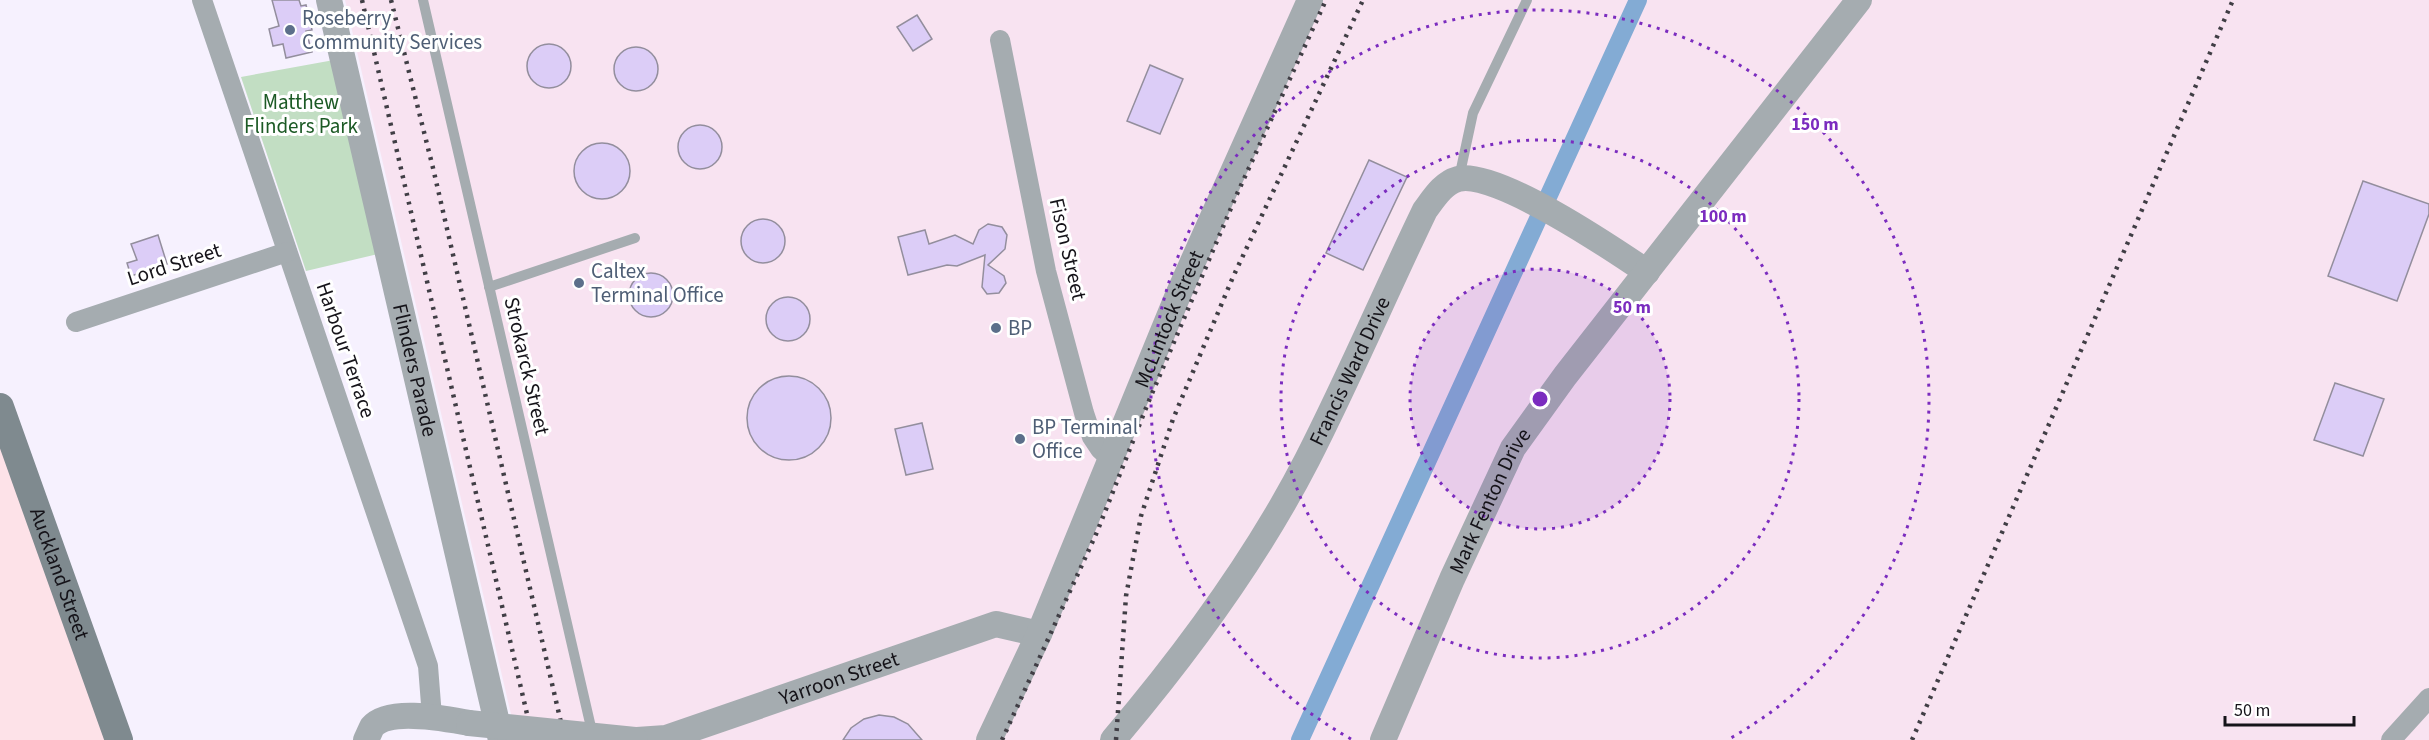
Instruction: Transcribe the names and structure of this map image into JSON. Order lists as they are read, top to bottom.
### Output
{
  "streets": {
    "main road": ["Auckland Street"],
    "street": [
      "Fison Street",
      "Lord Street",
      "McLintock Street",
      "Harbour Terrace",
      "Flinders Parade",
      "Francis Ward Drive",
      "Mark Fenton Drive",
      "Yarroon Street"
    ],
    "lane": ["Strokarck Street"]
  },
  "crossings": [
    ["Fison Street", "McLintock Street"],
    ["Lord Street", "Harbour Terrace"],
    ["McLintock Street", "Yarroon Street"],
    ["Harbour Terrace", "Yarroon Street"]
  ],
  "parks": ["Matthew Flinders Park"],
  "places": [
    "Roseberry Community Services",
    "Caltex Terminal Office",
    "BP",
    "BP Terminal Office"
  ],
  "scale_bar": "50 m",
  "rings": ["150 m", "100 m", "50 m"]
}
